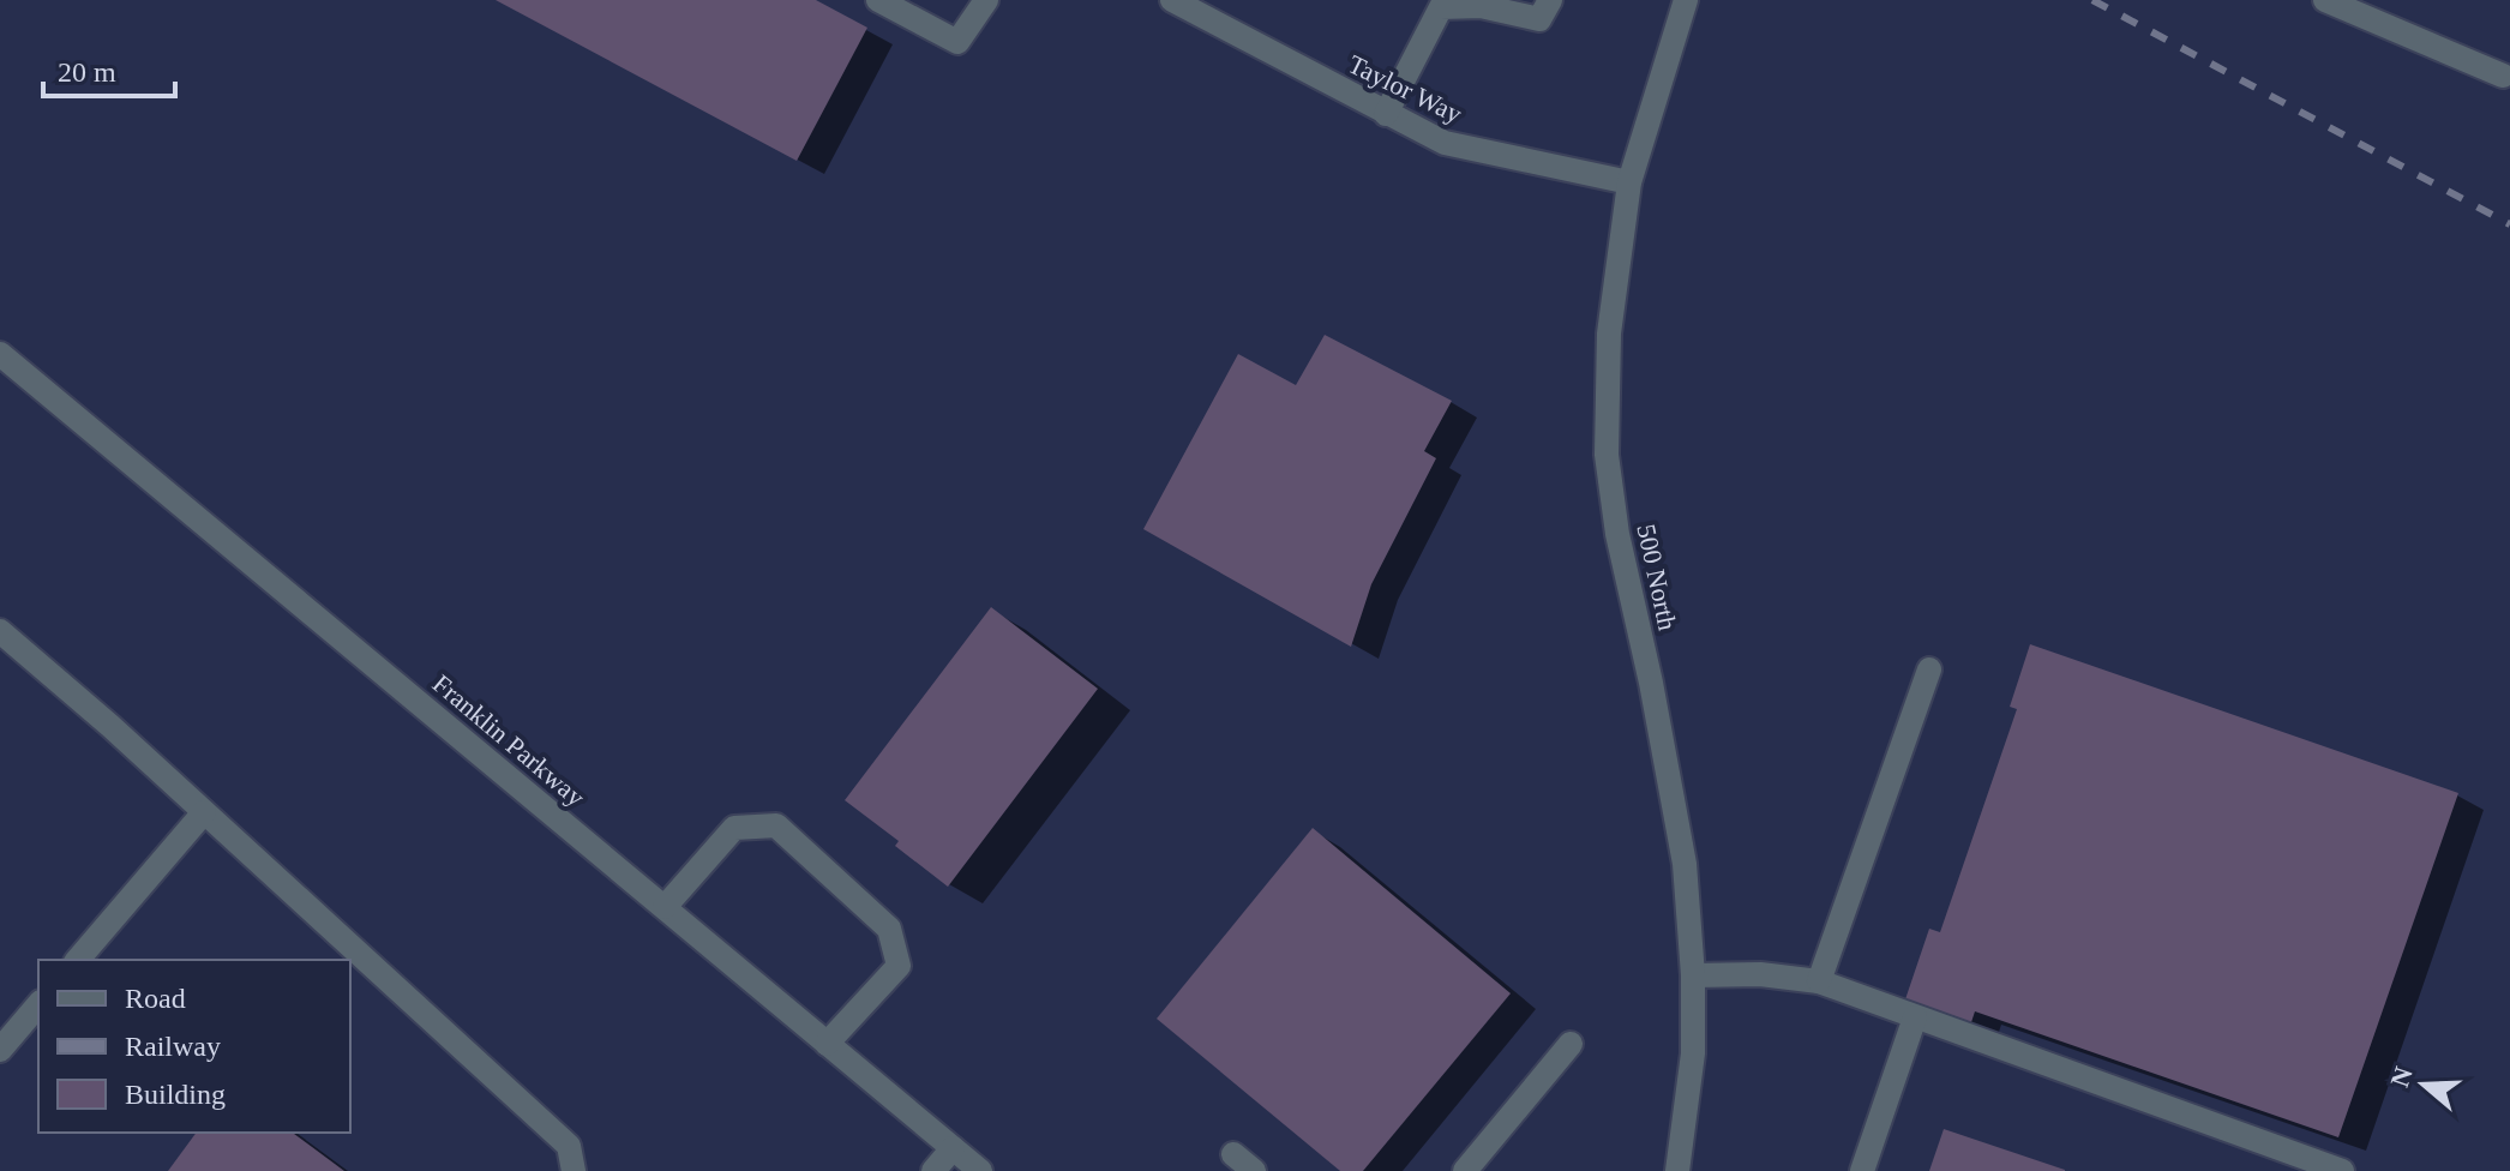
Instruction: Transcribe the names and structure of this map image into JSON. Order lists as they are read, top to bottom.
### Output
{
  "streets": {
    "street": ["Taylor Way", "500 North", "Franklin Parkway"]
  },
  "crossings": [
    ["Taylor Way", "500 North"]
  ],
  "legend": ["Road", "Railway", "Building"],
  "scale_bar": "20 m",
  "north": "left"
}
